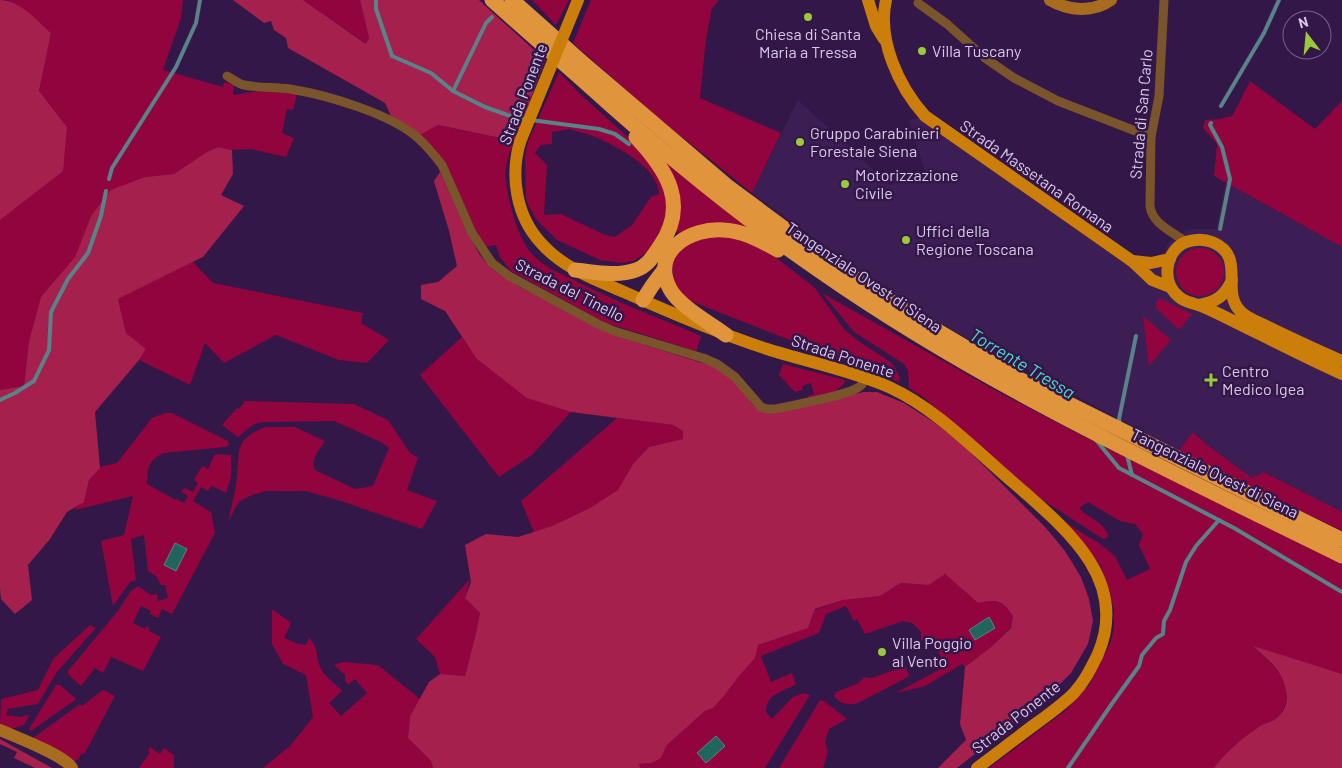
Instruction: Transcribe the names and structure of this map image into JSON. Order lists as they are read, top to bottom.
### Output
{
  "streets": {
    "highway": ["Tangenziale Ovest di Siena"],
    "main road": ["Strada Ponente", "Strada Massetana Romana"],
    "street": ["Strada di San Carlo", "Strada del Tinello"]
  },
  "crossings": [
    ["Strada Ponente", "Strada del Tinello"],
    ["Strada di San Carlo", "Strada Massetana Romana"]
  ],
  "water": ["Torrente Tressa"],
  "places": {
    "other": [
      "Chiesa di Santa Maria a Tressa",
      "Villa Tuscany",
      "Gruppo Carabinieri Forestale Siena",
      "Motorizzazione Civile",
      "Uffici della Regione Toscana",
      "Villa Poggio al Vento"
    ],
    "health": ["Centro Medico Igea"]
  },
  "north": "top"
}
